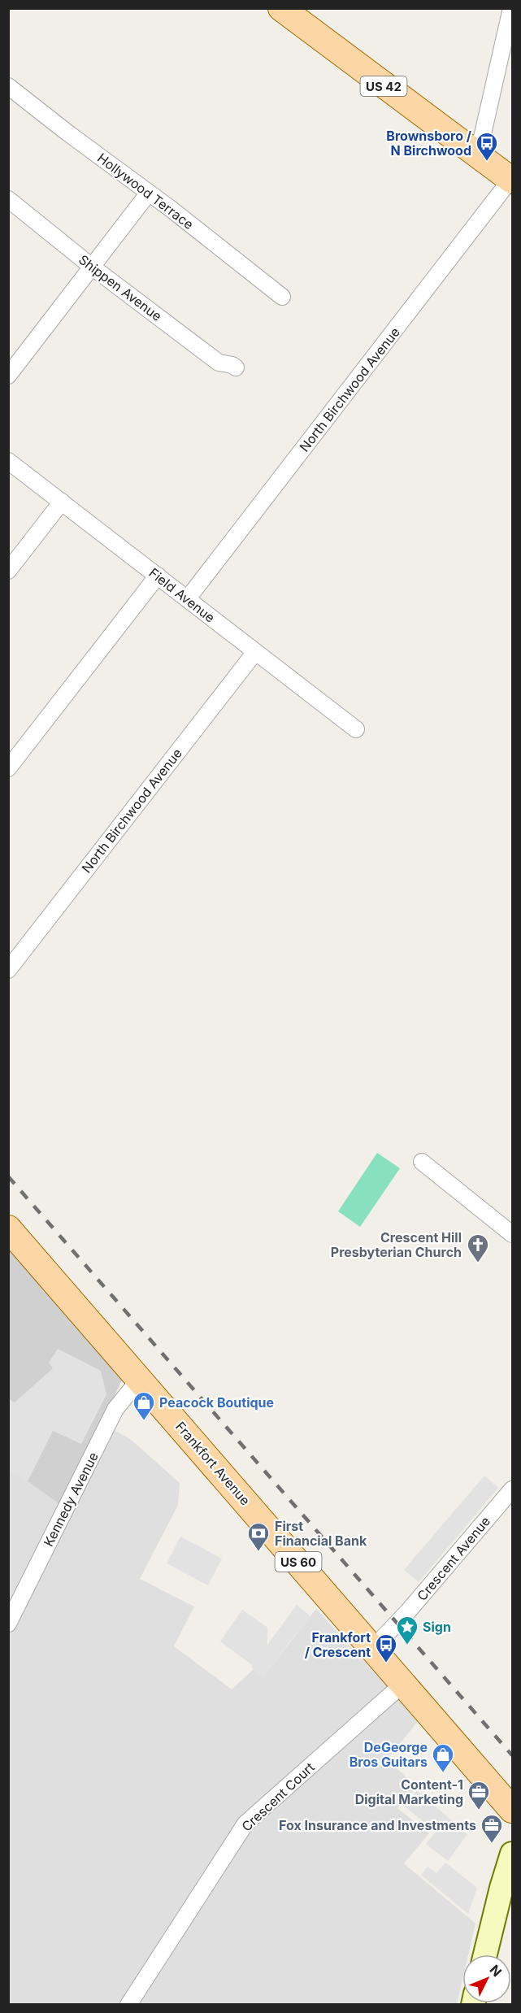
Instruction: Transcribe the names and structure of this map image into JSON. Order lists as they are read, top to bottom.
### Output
{
  "streets": {
    "main road": ["US 42", "Frankfort Avenue", "US 60"],
    "street": [
      "Hollywood Terrace",
      "Shippen Avenue",
      "North Birchwood Avenue",
      "Field Avenue",
      "Kennedy Avenue",
      "Crescent Avenue",
      "Crescent Court"
    ]
  },
  "crossings": [
    ["US 42", "North Birchwood Avenue"],
    ["North Birchwood Avenue", "Field Avenue"],
    ["Frankfort Avenue", "Kennedy Avenue"],
    ["Frankfort Avenue", "Crescent Avenue"],
    ["Frankfort Avenue", "Crescent Court"]
  ],
  "places": {
    "bus stop": ["Brownsboro / N Birchwood", "Frankfort / Crescent"],
    "church": ["Crescent Hill Presbyterian Church"],
    "shop": ["Peacock Boutique", "DeGeorge Bros Guitars"],
    "bank": ["First Financial Bank"],
    "place": ["Sign"],
    "office": ["Content-1 Digital Marketing", "Fox Insurance and Investments"]
  },
  "north": "top right"
}
